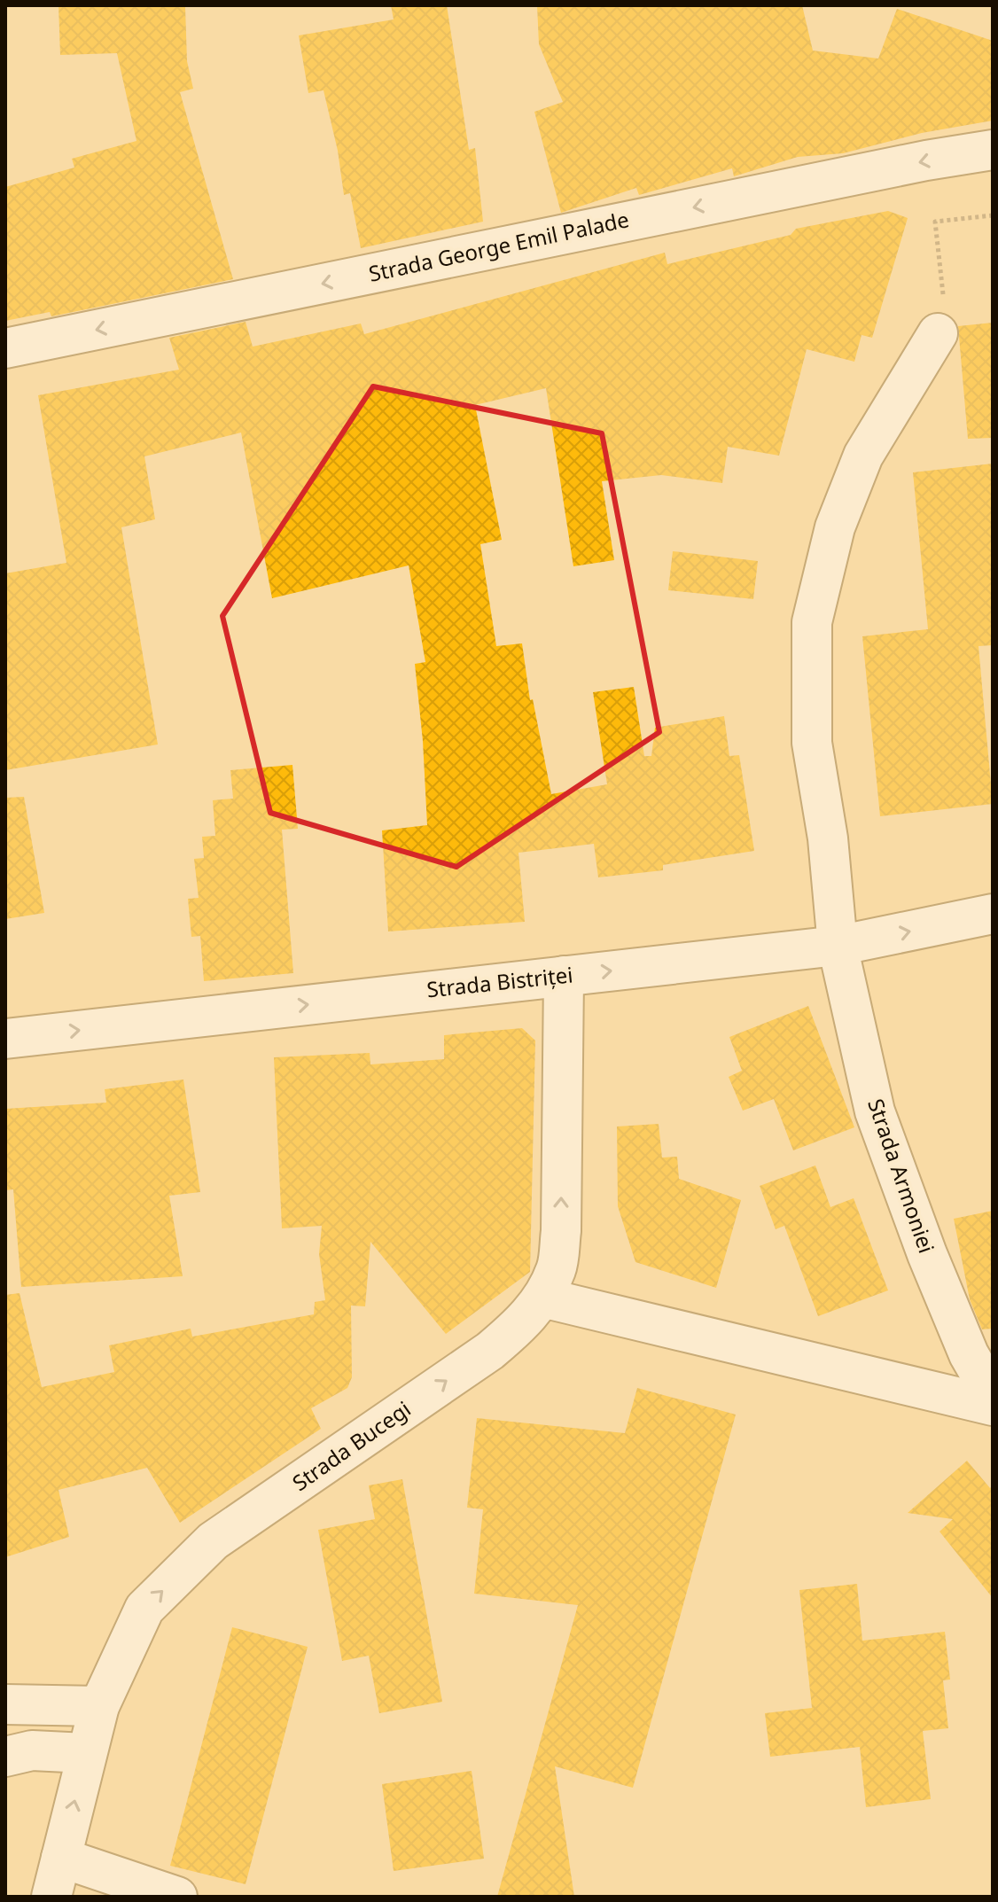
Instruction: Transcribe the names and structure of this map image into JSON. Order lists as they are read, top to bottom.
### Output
{
  "streets": {
    "street": [
      "Strada George Emil Palade",
      "Strada Bistriței",
      "Strada Armoniei",
      "Strada Bucegi"
    ]
  },
  "crossings": [
    ["Strada Bistriței", "Strada Armoniei"],
    ["Strada Bistriței", "Strada Bucegi"]
  ],
  "one_way": ["Strada George Emil Palade", "Strada Bistriței", "Strada Bucegi"]
}
